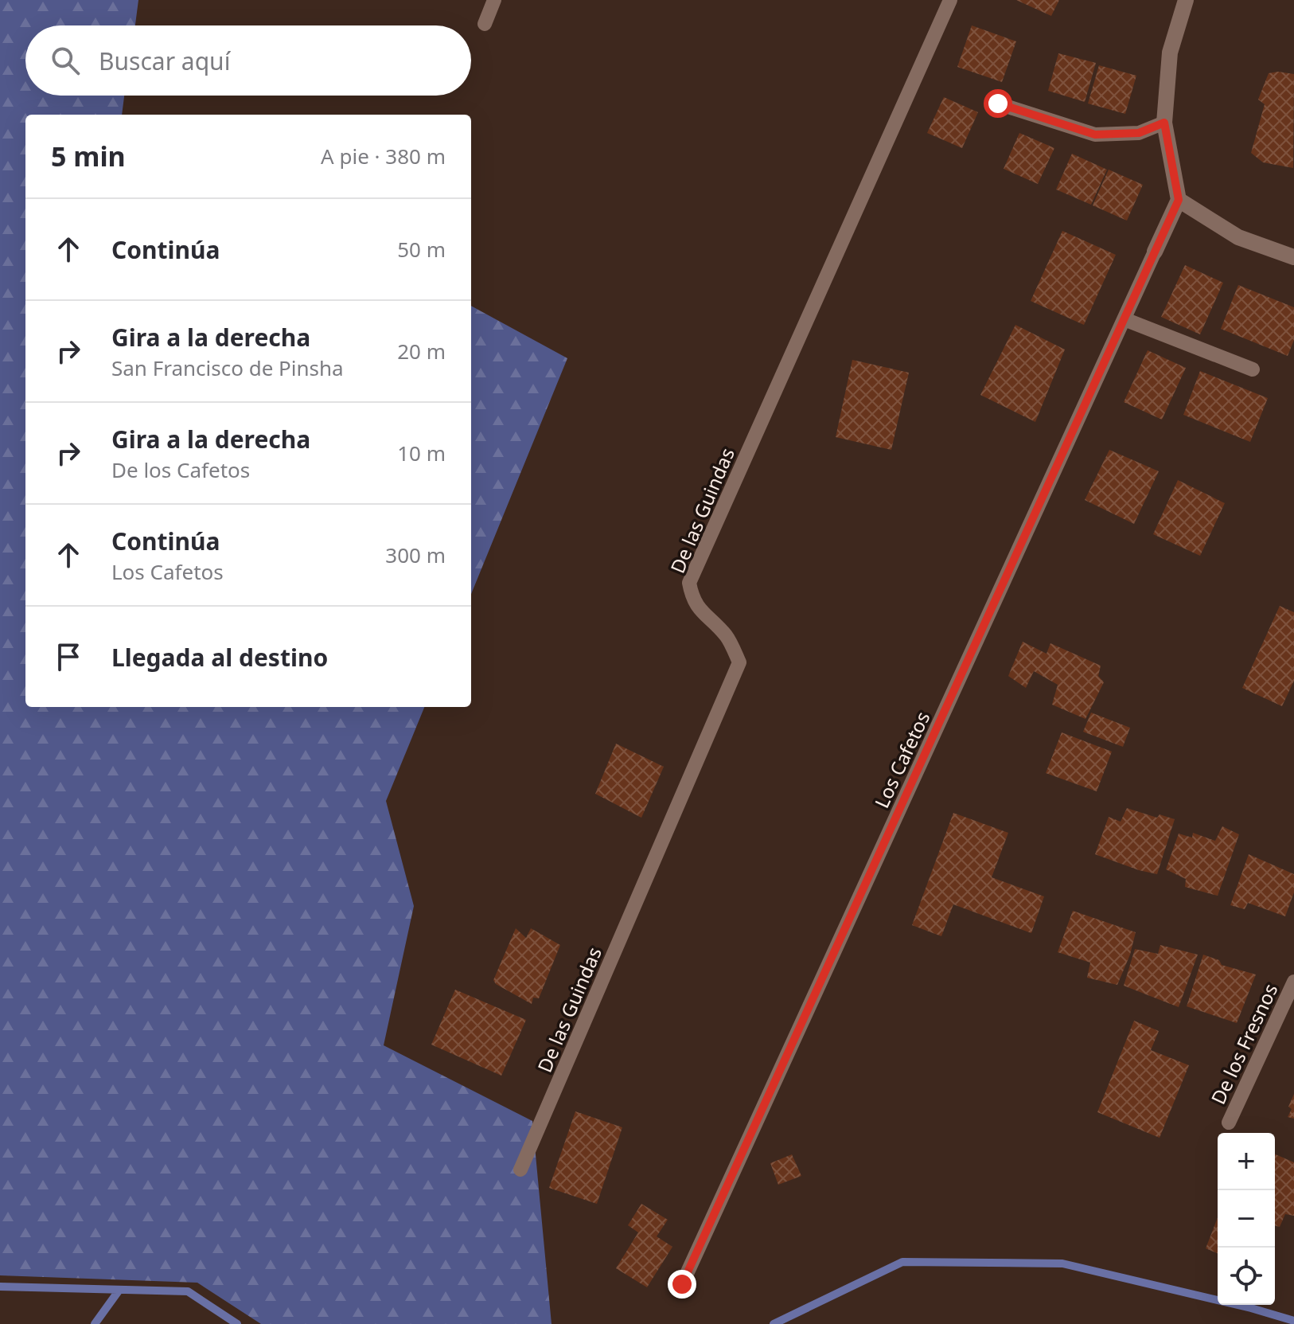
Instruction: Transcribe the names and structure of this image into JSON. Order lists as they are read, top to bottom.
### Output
{
  "streets": {
    "lane": ["De las Guindas", "Los Cafetos", "De los Fresnos"]
  },
  "page": {
    "search": "Buscar aquí",
    "heading": ["5 min", "A pie · 380 m"],
    "list": [
      ["Continúa", "50 m"],
      ["Gira a la derecha", "San Francisco de Pinsha", "20 m"],
      ["Gira a la derecha", "De los Cafetos", "10 m"],
      ["Continúa", "Los Cafetos", "300 m"],
      "Llegada al destino"
    ],
    "map_buttons": ["+", "−"]
  }
}
